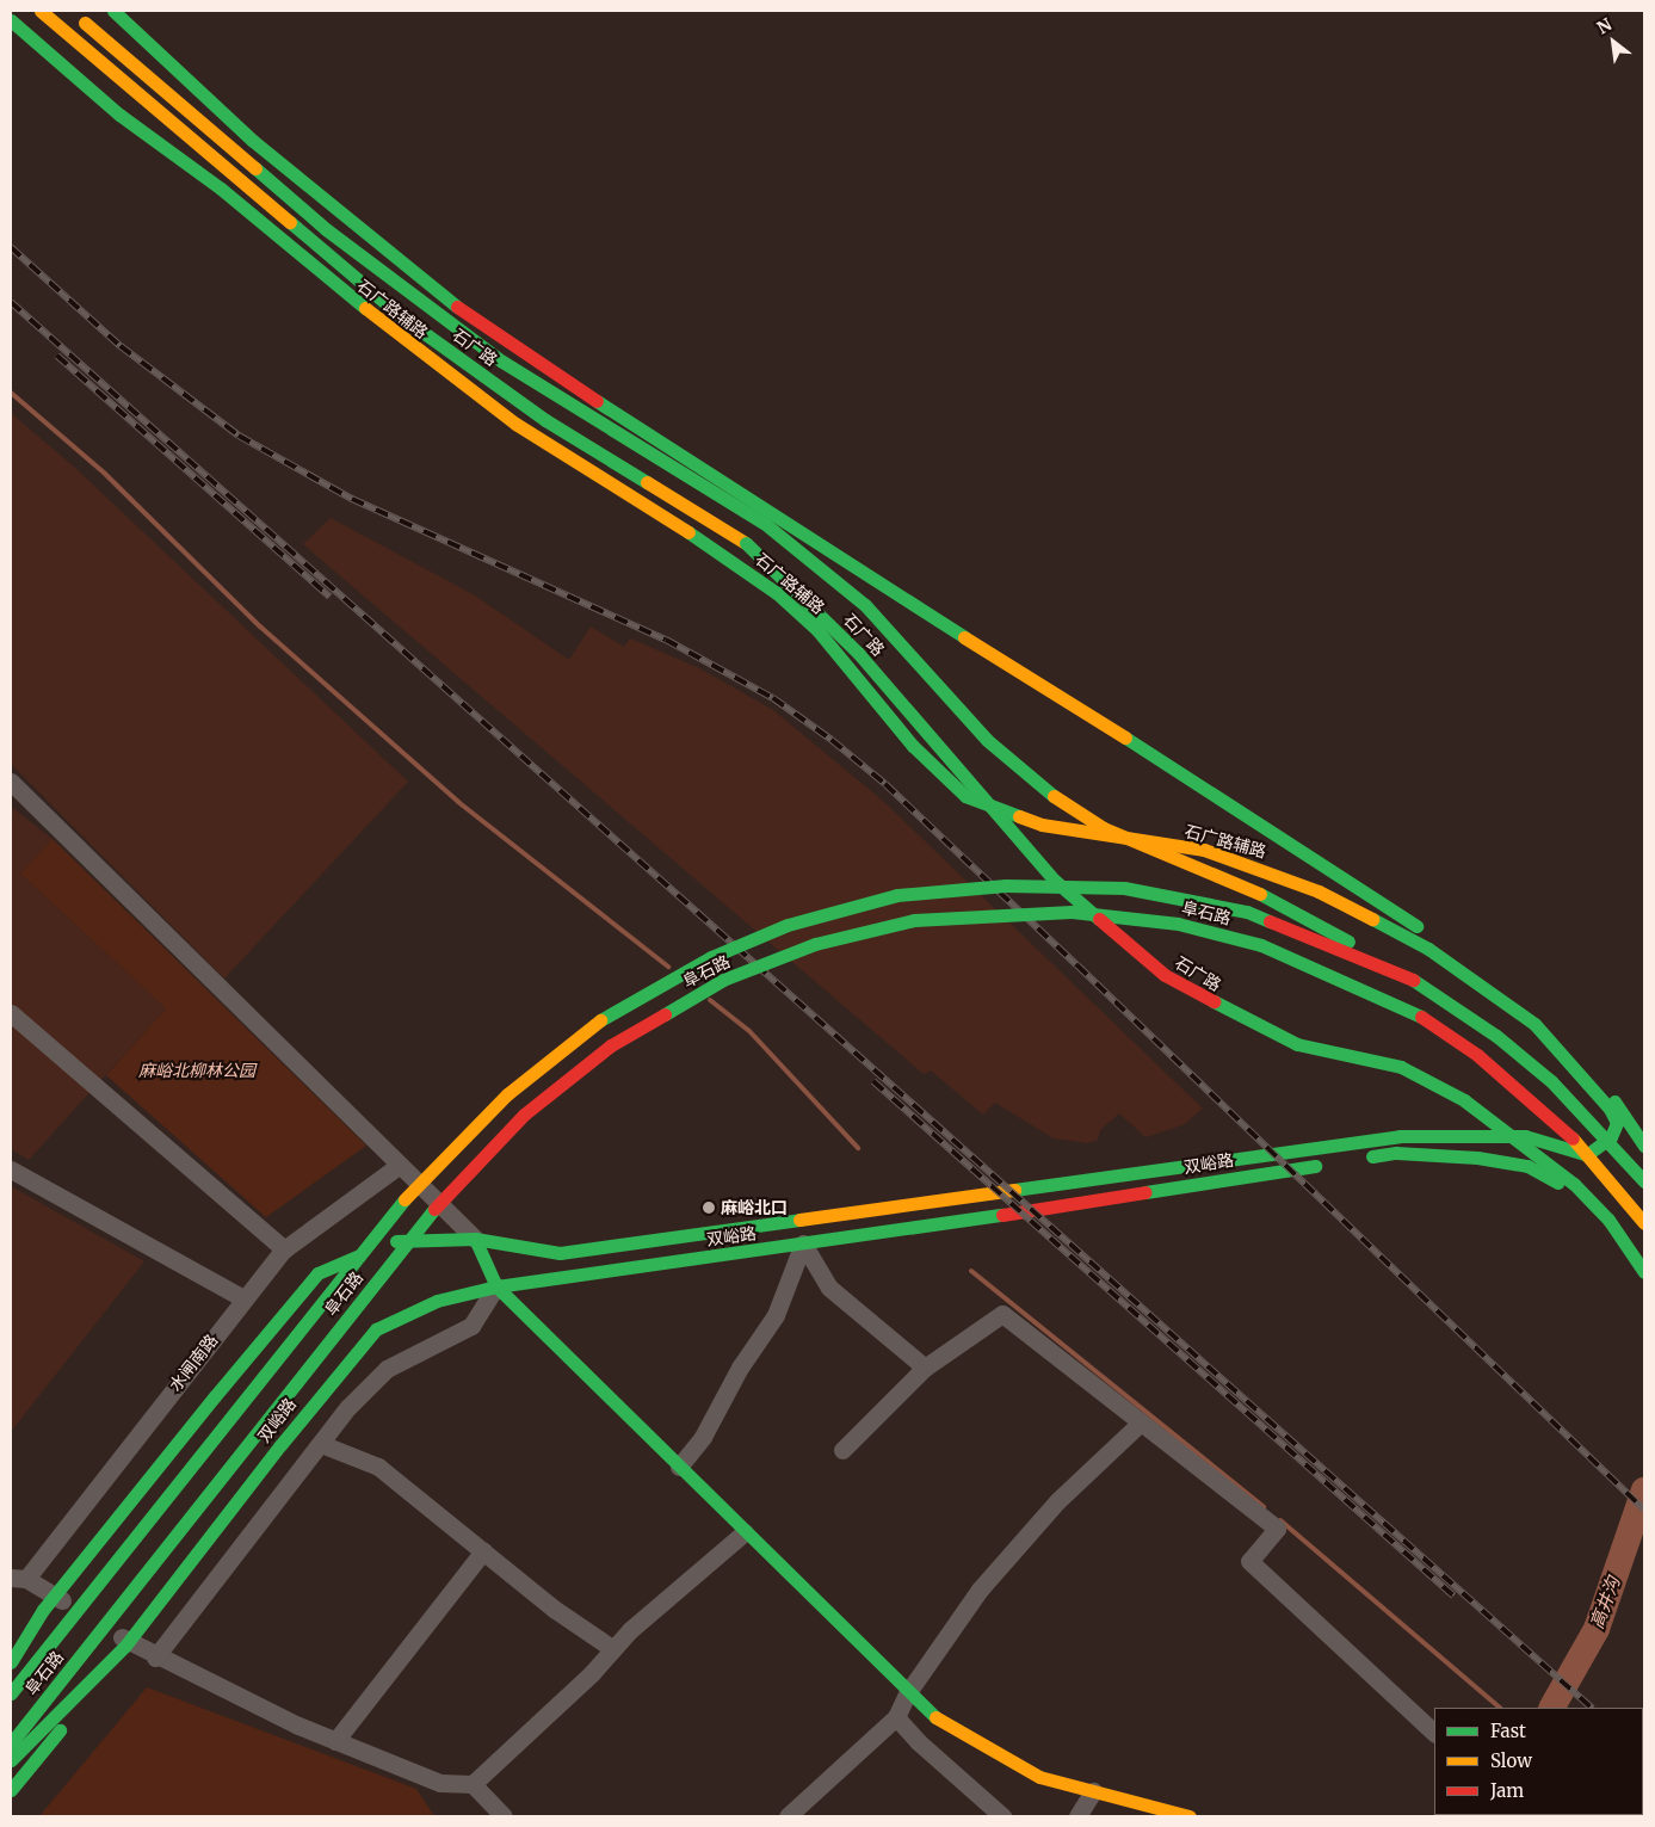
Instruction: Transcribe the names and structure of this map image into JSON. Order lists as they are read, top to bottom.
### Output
{
  "streets": {
    "main road": [
      "石广路辅路",
      "石广路",
      "阜石路",
      "双峪路"
    ],
    "street": ["水闸南路"]
  },
  "crossings": [
    ["石广路辅路", "双峪路"],
    ["石广路", "阜石路"]
  ],
  "water": ["高井沟"],
  "parks": ["麻峪北柳林公园"],
  "places": ["麻峪北口"],
  "legend": ["Fast", "Slow", "Jam"],
  "north": "top left"
}
